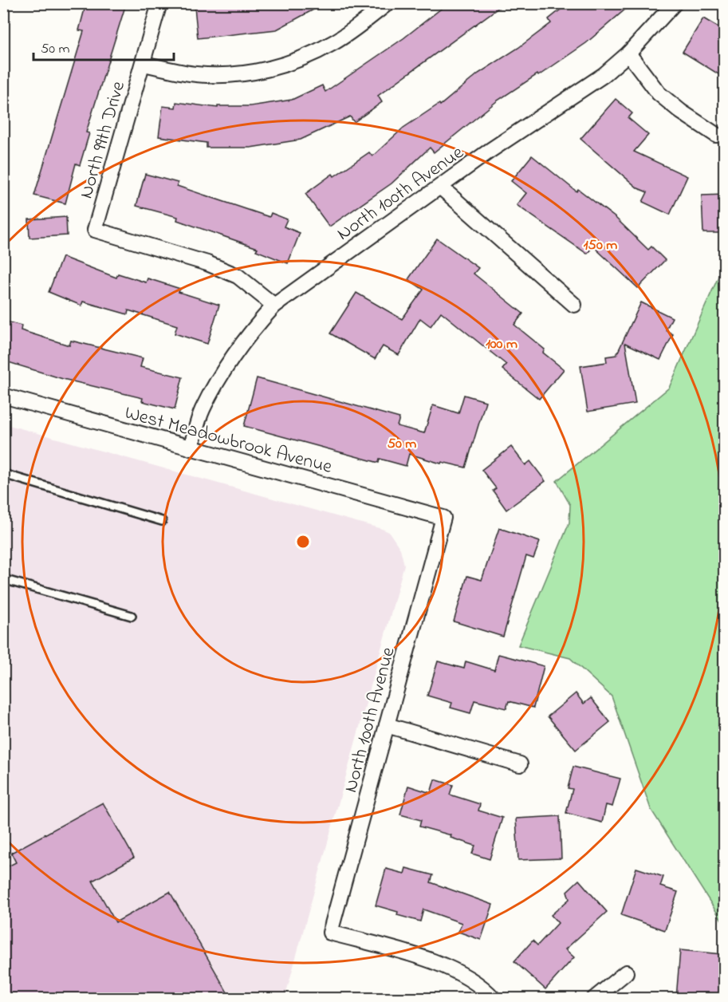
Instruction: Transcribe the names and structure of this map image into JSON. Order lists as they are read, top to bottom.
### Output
{
  "streets": {
    "street": ["North 99th Drive", "North 100th Avenue", "West Meadowbrook Avenue"]
  },
  "crossings": [
    ["North 99th Drive", "North 100th Avenue"],
    ["North 100th Avenue", "West Meadowbrook Avenue"]
  ],
  "scale_bar": "50 m",
  "rings": ["150 m", "100 m", "50 m"]
}
